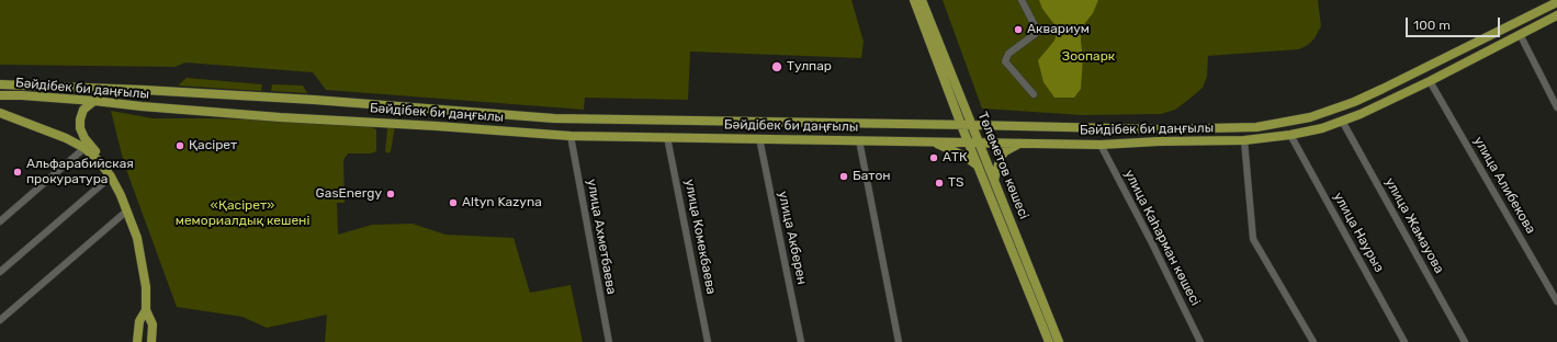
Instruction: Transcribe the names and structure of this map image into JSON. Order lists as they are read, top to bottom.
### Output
{
  "streets": {
    "main road": ["Бәйдібек би даңғылы", "Төлеметов көшесі"],
    "street": [
      "улица Алибекова",
      "улица Жамауова",
      "улица Наурыз",
      "улица Ахметбаева",
      "улица Комекбаева",
      "улица Акберен",
      "улица Каһарман көшесі"
    ]
  },
  "crossings": [
    ["Бәйдібек би даңғылы", "Төлеметов көшесі"],
    ["Бәйдібек би даңғылы", "улица Алибекова"],
    ["Бәйдібек би даңғылы", "улица Жамауова"],
    ["Бәйдібек би даңғылы", "улица Наурыз"],
    ["Бәйдібек би даңғылы", "улица Ахметбаева"],
    ["Бәйдібек би даңғылы", "улица Комекбаева"],
    ["Бәйдібек би даңғылы", "улица Акберен"],
    ["Бәйдібек би даңғылы", "улица Каһарман көшесі"]
  ],
  "parks": ["Зоопарк", "«Қасірет» мемориалдық кешені"],
  "places": [
    "Аквариум",
    "Тулпар",
    "Қасірет",
    "АТК",
    "Альфарабийская прокуратура",
    "Батон",
    "TS",
    "GasEnergy",
    "Altyn Kazyna"
  ],
  "scale_bar": "100 m"
}
